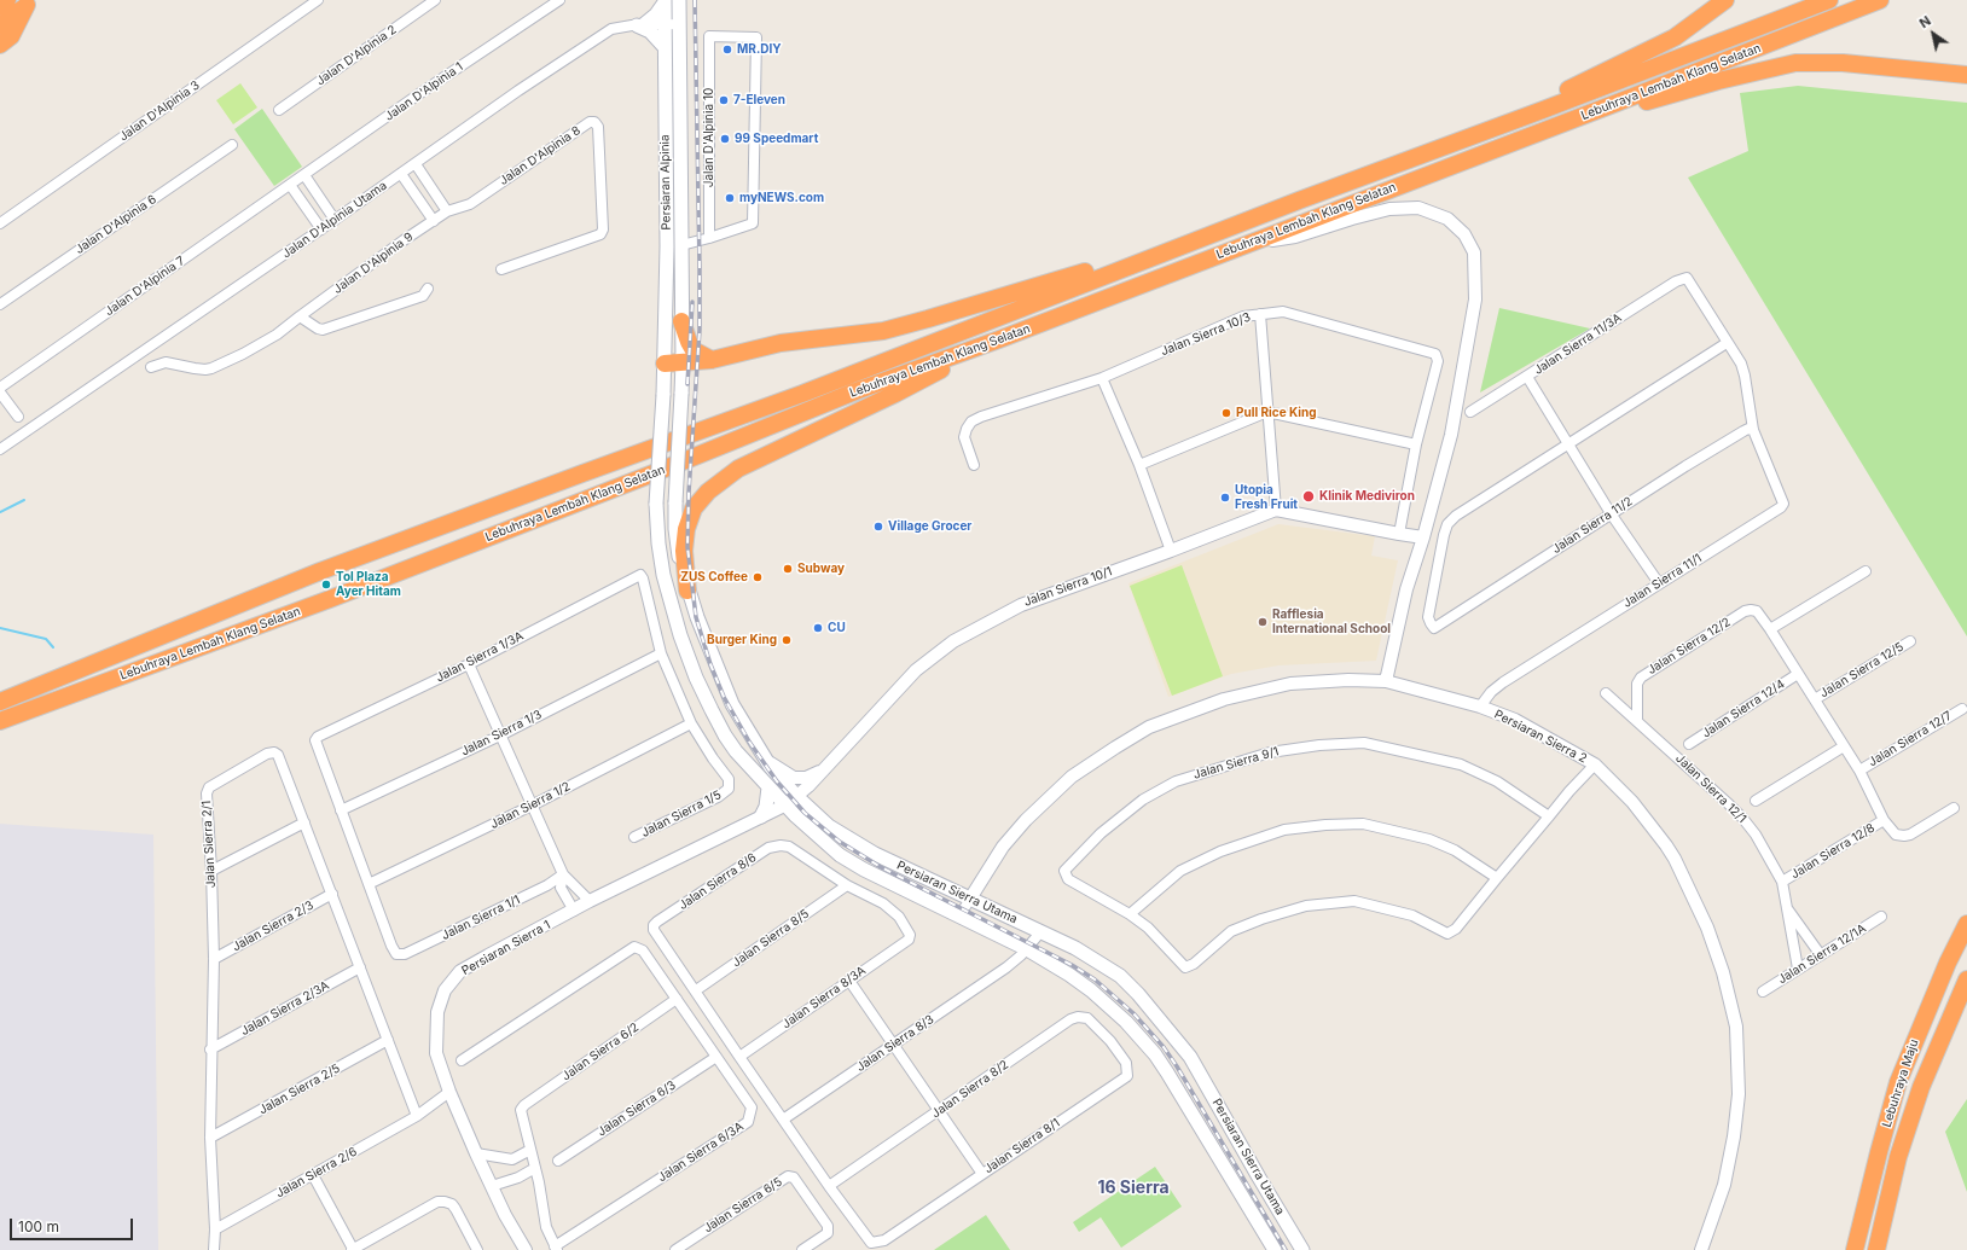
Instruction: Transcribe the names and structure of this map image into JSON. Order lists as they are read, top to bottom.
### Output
{
  "streets": {
    "highway": ["Lebuhraya Lembah Klang Selatan", "Lebuhraya Maju"],
    "main road": ["Persiaran Alpinia", "Persiaran Sierra Utama"],
    "street": [
      "Jalan D'Alpinia 2",
      "Jalan D'Alpinia 1",
      "Jalan D'Alpinia 3",
      "Jalan D'Alpinia 10",
      "Jalan D'Alpinia 8",
      "Jalan D'Alpinia Utama",
      "Jalan D'Alpinia 6",
      "Jalan D'Alpinia 9",
      "Jalan D'Alpinia 7",
      "Jalan Sierra 10/3",
      "Jalan Sierra 11/3A",
      "Jalan Sierra 11/2",
      "Jalan Sierra 11/1",
      "Jalan Sierra 10/1",
      "Jalan Sierra 12/2",
      "Jalan Sierra 1/3A",
      "Jalan Sierra 12/5",
      "Jalan Sierra 12/4",
      "Jalan Sierra 1/3",
      "Persiaran Sierra 2",
      "Jalan Sierra 12/7",
      "Jalan Sierra 9/1",
      "Jalan Sierra 12/1",
      "Jalan Sierra 1/2",
      "Jalan Sierra 1/5",
      "Jalan Sierra 2/1",
      "Jalan Sierra 12/8",
      "Jalan Sierra 8/6",
      "Jalan Sierra 1/1",
      "Jalan Sierra 2/3",
      "Jalan Sierra 8/5",
      "Persiaran Sierra 1",
      "Jalan Sierra 12/1A",
      "Jalan Sierra 8/3A",
      "Jalan Sierra 2/3A",
      "Jalan Sierra 8/3",
      "Jalan Sierra 6/2",
      "Jalan Sierra 2/5",
      "Jalan Sierra 8/2",
      "Jalan Sierra 6/3",
      "Jalan Sierra 8/1",
      "Jalan Sierra 6/3A",
      "Jalan Sierra 2/6",
      "Jalan Sierra 6/5"
    ]
  },
  "crossings": [
    ["Jalan D'Alpinia 1", "Jalan D'Alpinia 7"],
    ["Jalan D'Alpinia 8", "Jalan D'Alpinia 9"],
    ["Persiaran Alpinia", "Jalan D'Alpinia Utama"],
    ["Persiaran Alpinia", "Persiaran Sierra Utama"],
    ["Jalan Sierra 11/2", "Jalan Sierra 11/1"],
    ["Jalan Sierra 11/1", "Persiaran Sierra 2"],
    ["Jalan Sierra 10/1", "Persiaran Sierra Utama"],
    ["Jalan Sierra 10/1", "Persiaran Sierra 1"],
    ["Jalan Sierra 12/2", "Jalan Sierra 12/1"],
    ["Jalan Sierra 1/3A", "Jalan Sierra 1/3"],
    ["Persiaran Sierra 2", "Persiaran Sierra Utama"],
    ["Jalan Sierra 12/1", "Jalan Sierra 12/8"],
    ["Jalan Sierra 12/1", "Jalan Sierra 12/1A"],
    ["Jalan Sierra 1/2", "Jalan Sierra 1/5"],
    ["Jalan Sierra 1/2", "Jalan Sierra 1/1"],
    ["Jalan Sierra 2/1", "Jalan Sierra 2/3"],
    ["Jalan Sierra 2/1", "Jalan Sierra 2/3A"],
    ["Jalan Sierra 2/1", "Jalan Sierra 2/5"],
    ["Jalan Sierra 2/1", "Jalan Sierra 2/6"],
    ["Jalan Sierra 8/6", "Jalan Sierra 8/5"],
    ["Jalan Sierra 8/6", "Jalan Sierra 8/3A"],
    ["Persiaran Sierra Utama", "Persiaran Sierra 1"],
    ["Persiaran Sierra Utama", "Jalan Sierra 8/3"],
    ["Jalan Sierra 8/5", "Jalan Sierra 8/3A"],
    ["Persiaran Sierra 1", "Jalan Sierra 2/6"],
    ["Jalan Sierra 6/2", "Jalan Sierra 6/3A"],
    ["Jalan Sierra 8/2", "Jalan Sierra 8/1"],
    ["Jalan Sierra 6/3", "Jalan Sierra 6/3A"]
  ],
  "districts": ["16 Sierra"],
  "places": [
    "MR.DIY",
    "7-Eleven",
    "99 Speedmart",
    "myNEWS.com",
    "Pull Rice King",
    "Klinik Mediviron",
    "Utopia Fresh Fruit",
    "Village Grocer",
    "Subway",
    "ZUS Coffee",
    "Tol Plaza Ayer Hitam",
    "Rafflesia International School",
    "CU",
    "Burger King"
  ],
  "scale_bar": "100 m",
  "north": "top left"
}
